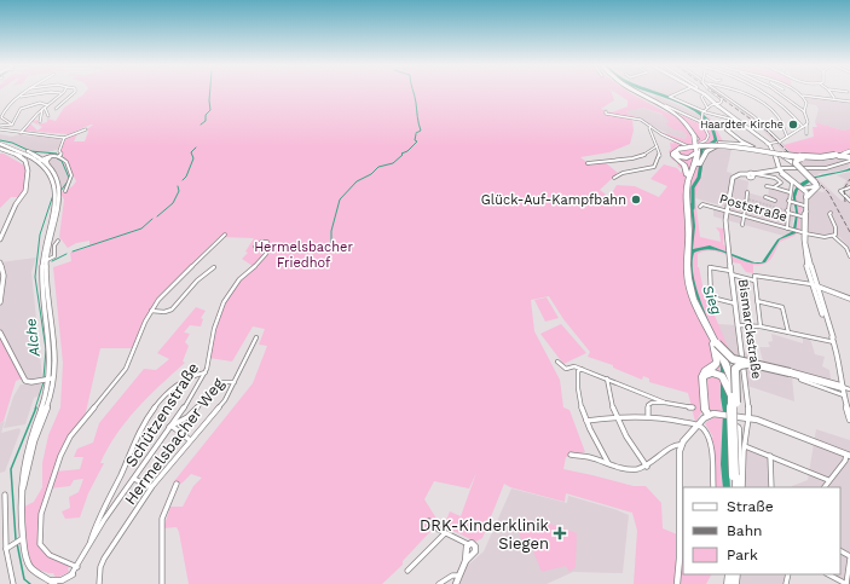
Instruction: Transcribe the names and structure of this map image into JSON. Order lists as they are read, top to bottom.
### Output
{
  "streets": {
    "main road": ["Bismarckstraße"],
    "street": ["Poststraße", "Schützenstraße", "Hermelsbacher Weg"]
  },
  "crossings": [
    ["Poststraße", "Bismarckstraße"]
  ],
  "water": ["Sieg", "Alche"],
  "parks": ["Hermelsbacher Friedhof"],
  "places": {
    "other": ["Haardter Kirche", "Glück-Auf-Kampfbahn"],
    "health": ["DRK-Kinderklinik Siegen"]
  },
  "legend": ["Straße", "Bahn", "Park"]
}
